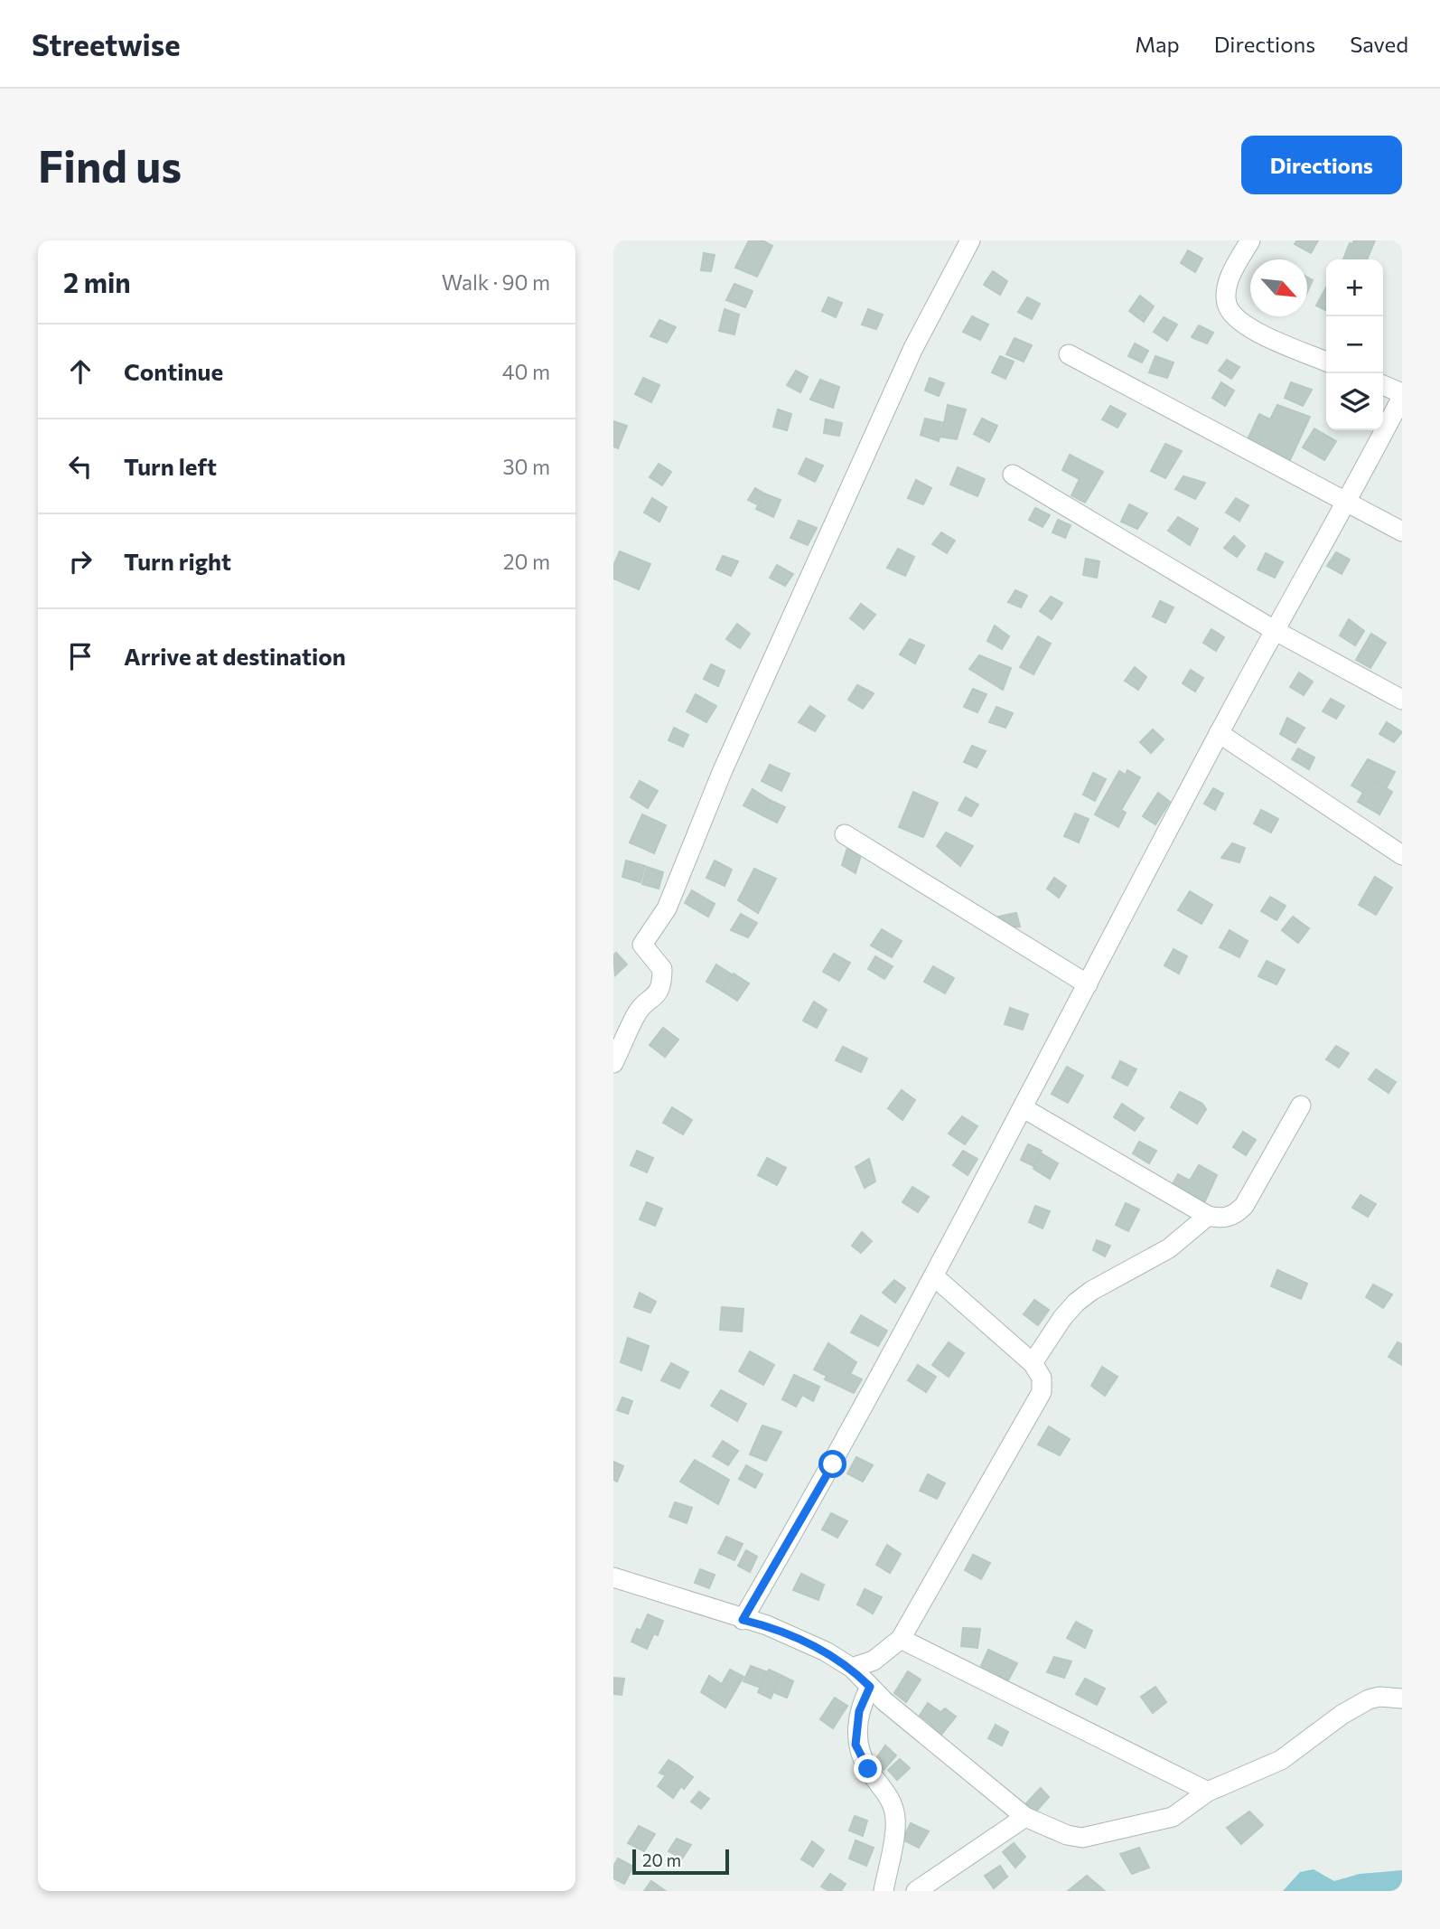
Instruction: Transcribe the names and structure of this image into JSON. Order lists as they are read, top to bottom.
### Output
{
  "scale_bar": "20 m",
  "north": "bottom right",
  "page": {
    "header": "Streetwise",
    "nav": ["Map", "Directions", "Saved"],
    "buttons": "Directions",
    "title": "Find us",
    "heading": ["2 min", "Walk · 90 m"],
    "map_buttons": ["+", "−"],
    "list": [
      ["Continue", "40 m"],
      ["Turn left", "30 m"],
      ["Turn right", "20 m"],
      "Arrive at destination"
    ],
    "scale": "20 m"
  }
}
